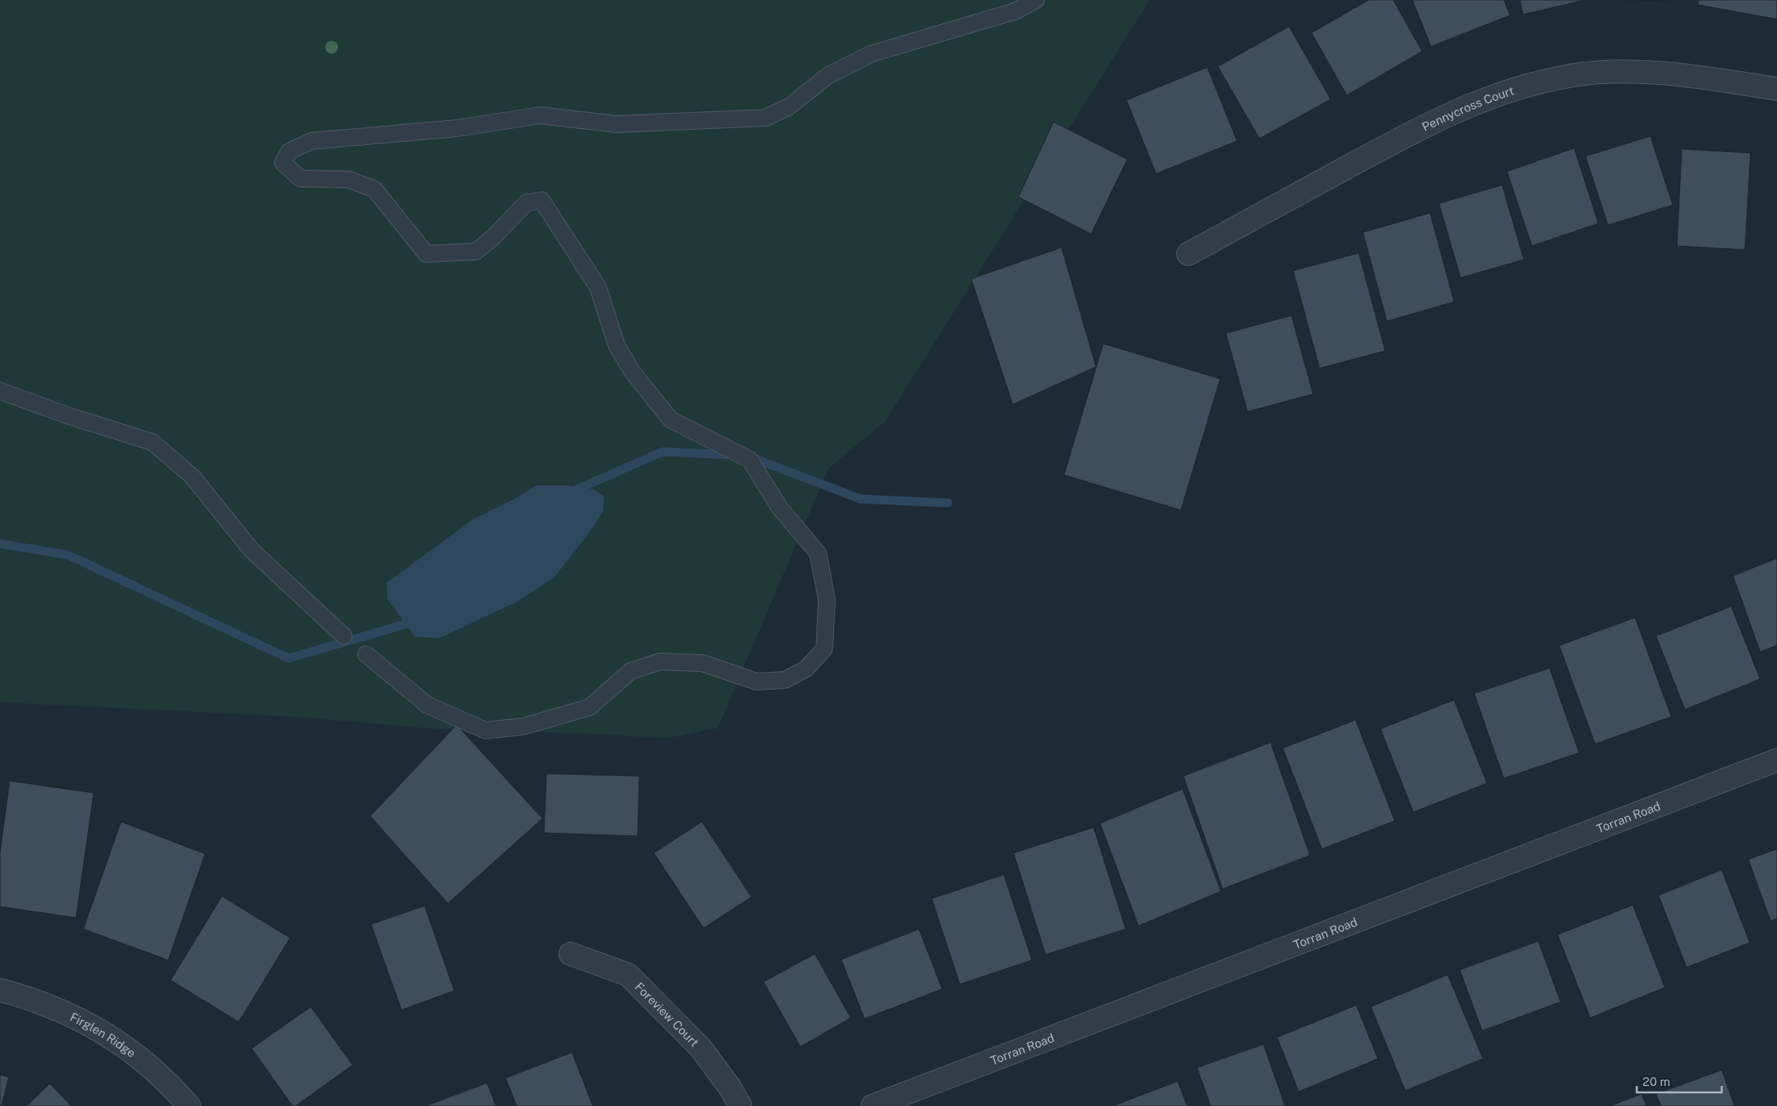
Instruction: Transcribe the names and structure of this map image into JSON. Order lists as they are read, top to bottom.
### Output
{
  "streets": {
    "street": [
      "Pennycross Court",
      "Torran Road",
      "Foreview Court",
      "Firglen Ridge"
    ]
  },
  "scale_bar": "20 m"
}
